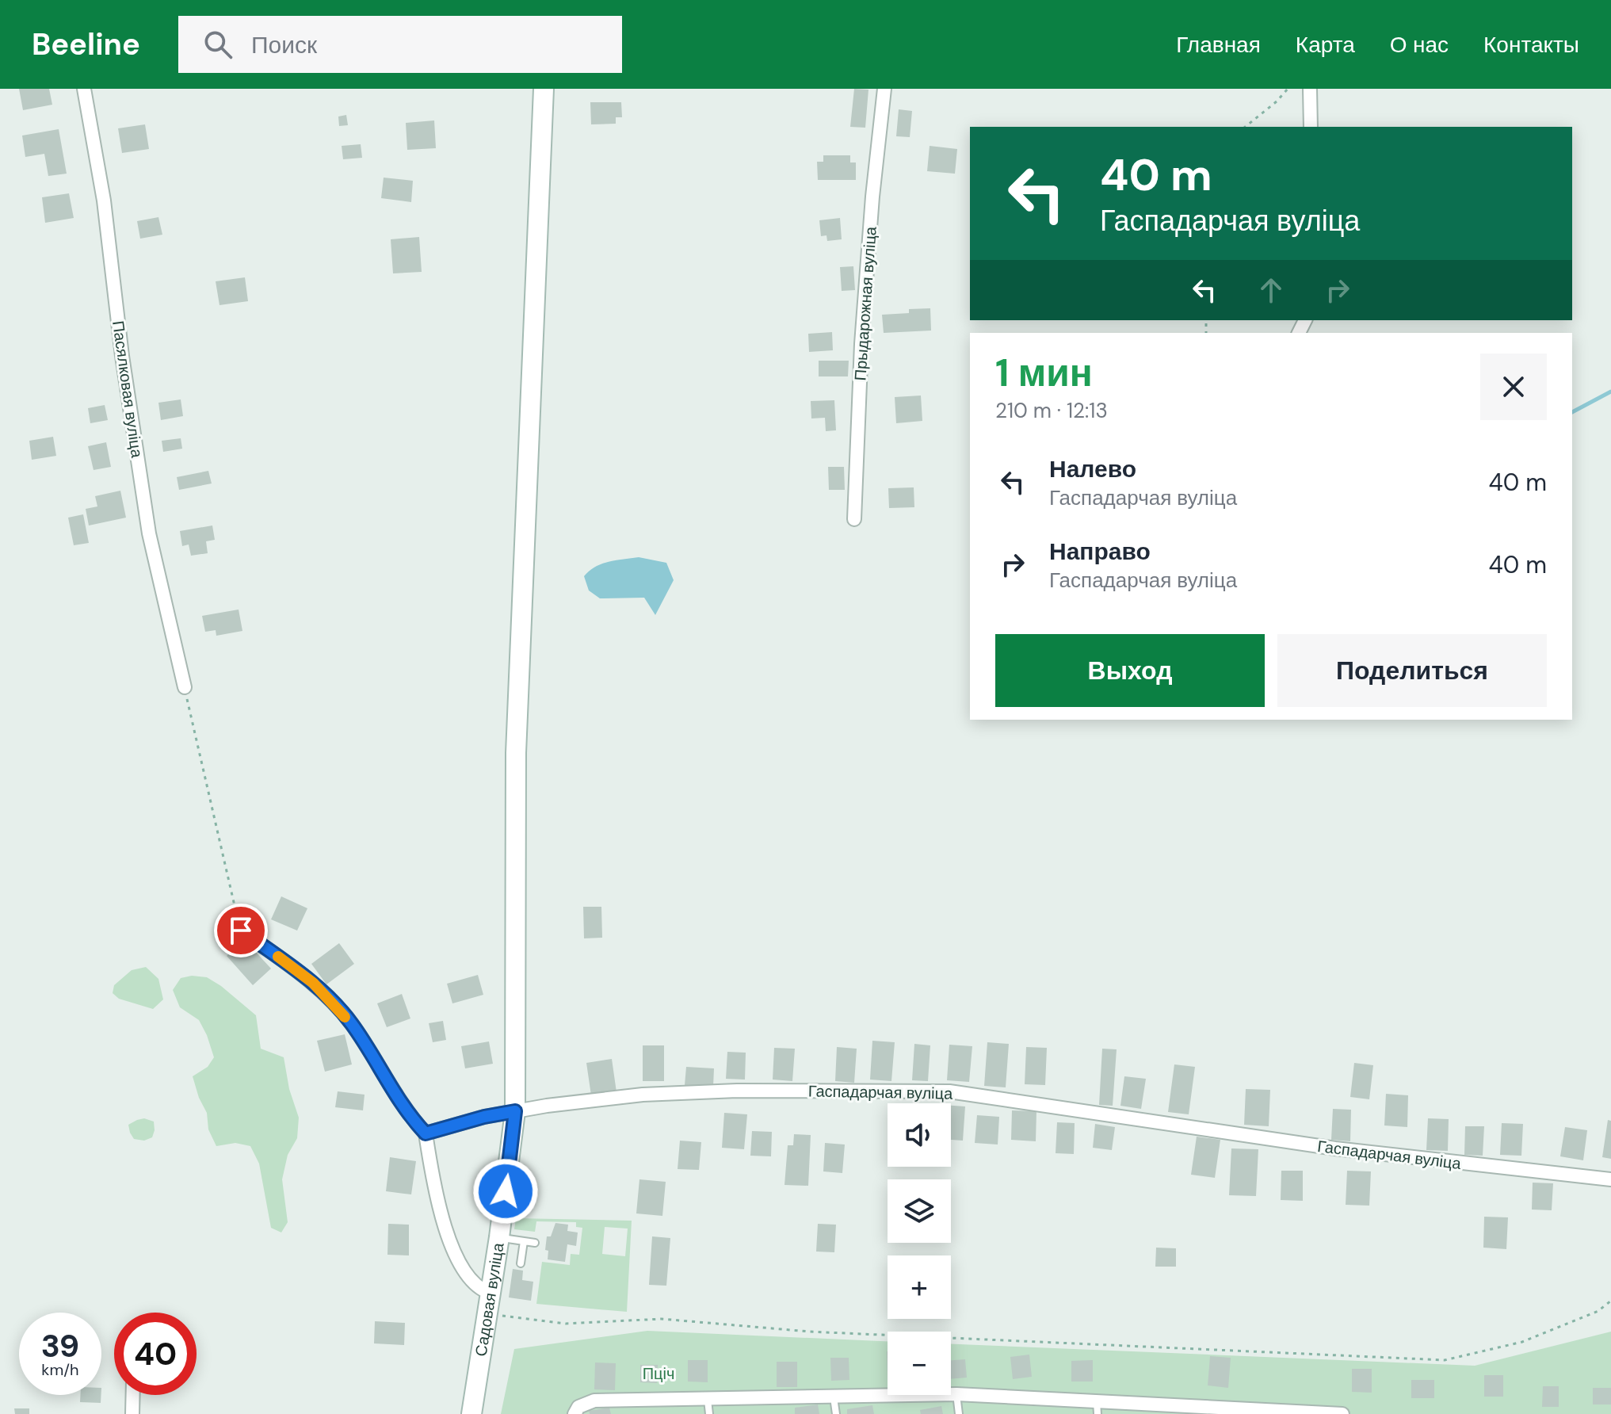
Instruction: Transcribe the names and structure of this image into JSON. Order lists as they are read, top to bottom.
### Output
{
  "streets": {
    "street": [
      "Прыдарожная вуліца",
      "Пасялковая вуліца",
      "Гаспадарчая вуліца",
      "Садовая вуліца"
    ]
  },
  "crossings": [
    ["Гаспадарчая вуліца", "Садовая вуліца"]
  ],
  "parks": ["Пціч"],
  "page": {
    "header": "Beeline",
    "search": "Поиск",
    "nav": [
      "Главная",
      "Карта",
      "О нас",
      "Контакты"
    ],
    "turn": ["40 m", "Гаспадарчая вуліца"],
    "heading": ["1 мин", "210 m · 12:13"],
    "list": [
      {
        "name": "Налево",
        "note": "Гаспадарчая вуліца",
        "value": "40 m"
      },
      {
        "name": "Направо",
        "note": "Гаспадарчая вуліца",
        "value": "40 m"
      }
    ],
    "buttons": ["Выход", "Поделиться"],
    "map_buttons": ["+", "−"],
    "speed": "39 km/h",
    "limit": "40"
  }
}
